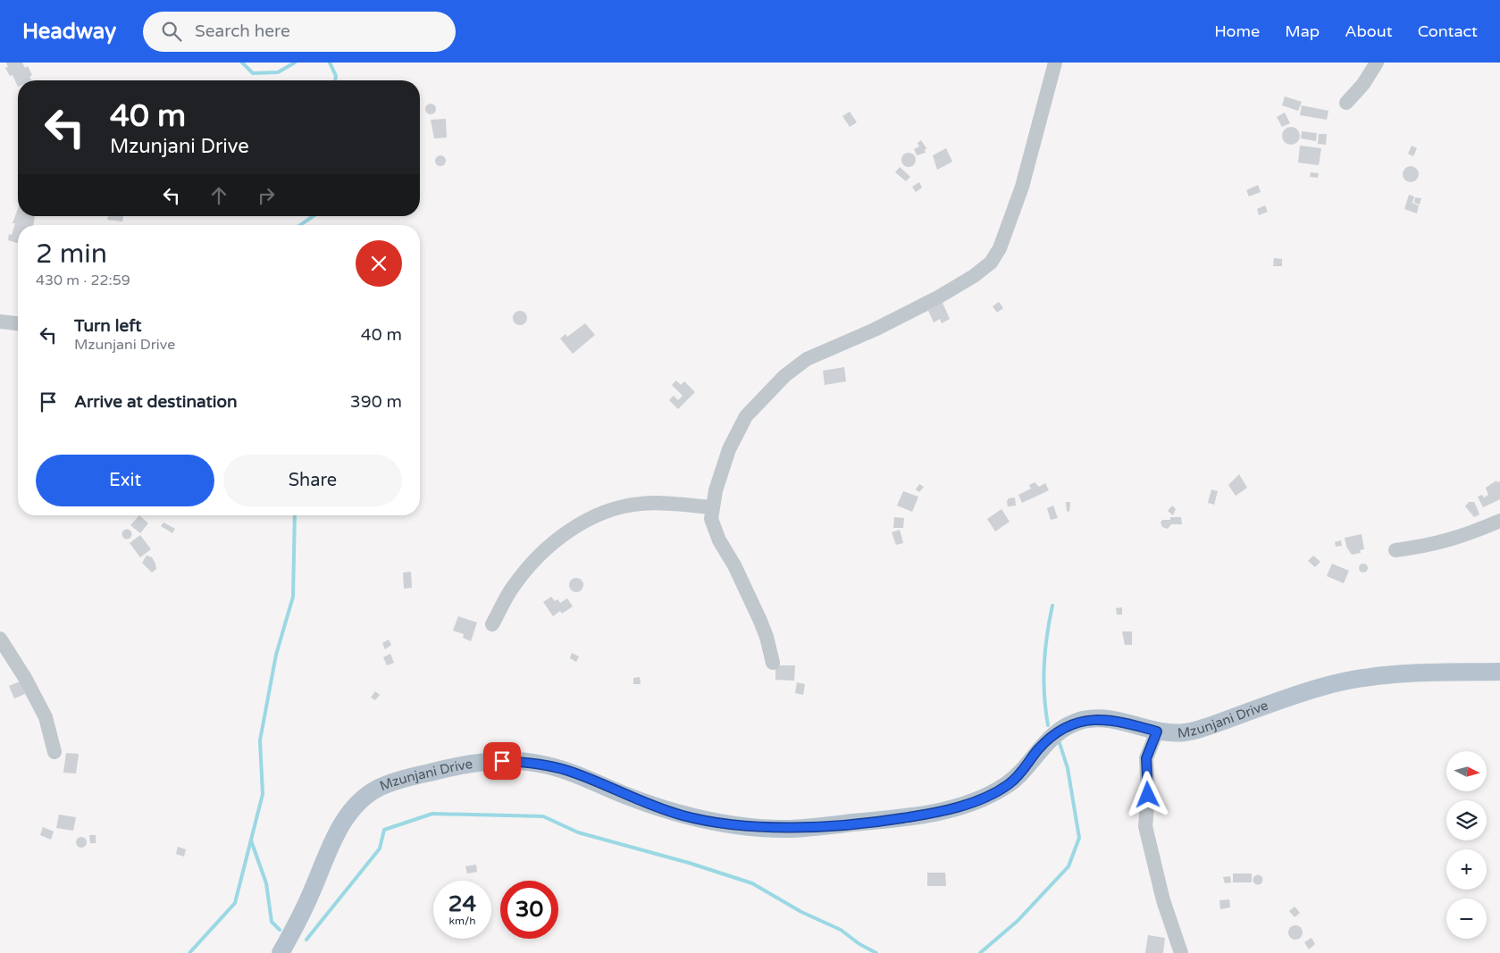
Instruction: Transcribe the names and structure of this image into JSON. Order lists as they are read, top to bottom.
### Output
{
  "streets": {
    "main road": ["Mzunjani Drive"]
  },
  "north": "right",
  "page": {
    "header": "Headway",
    "search": "Search here",
    "nav": [
      "Home",
      "Map",
      "About",
      "Contact"
    ],
    "turn": ["40 m", "Mzunjani Drive"],
    "heading": ["2 min", "430 m · 22:59"],
    "list": [
      {
        "name": "Turn left",
        "note": "Mzunjani Drive",
        "value": "40 m"
      },
      {
        "name": "Arrive at destination",
        "value": "390 m"
      }
    ],
    "buttons": ["Exit", "Share"],
    "map_buttons": ["+", "−"],
    "speed": "24 km/h",
    "limit": "30"
  }
}
